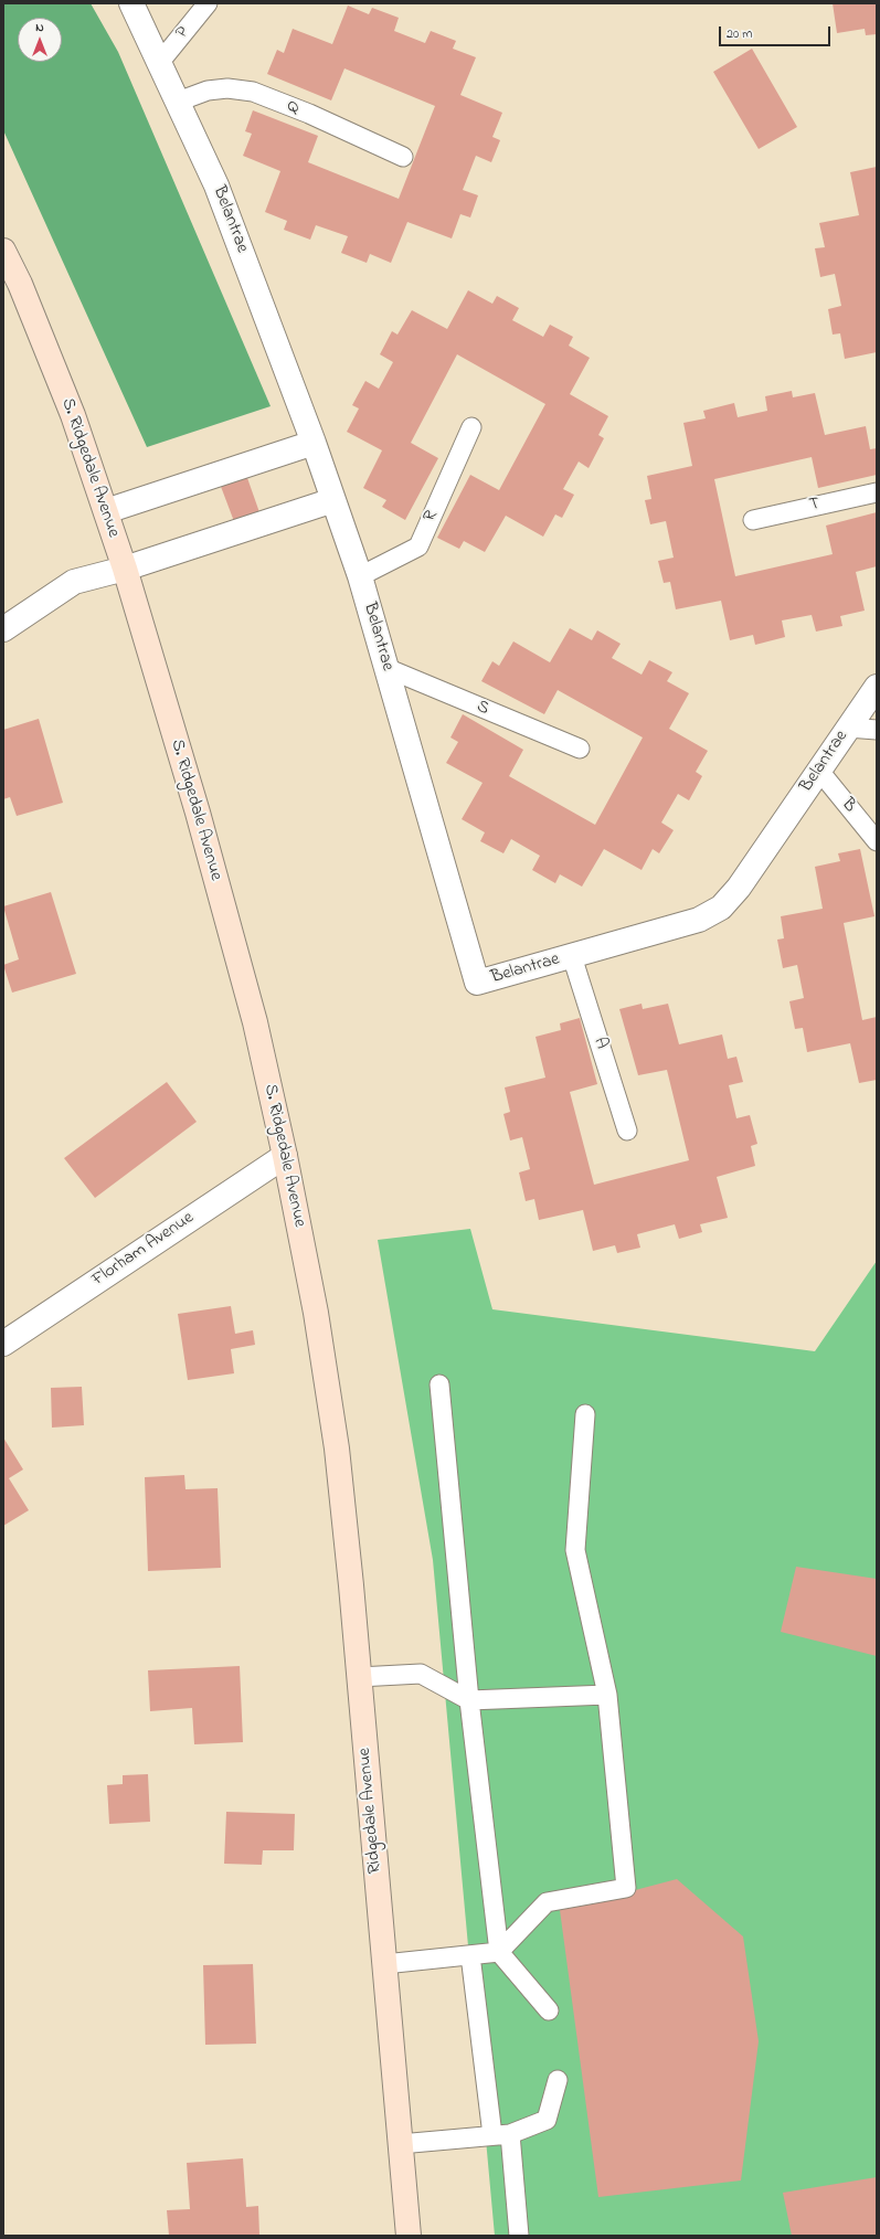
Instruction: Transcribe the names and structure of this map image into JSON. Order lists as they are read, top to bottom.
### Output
{
  "streets": {
    "main road": ["S. Ridgedale Avenue", "Ridgedale Avenue"],
    "street": ["Belantrae", "Florham Avenue"],
    "lane": [
      "P",
      "Q",
      "T",
      "R",
      "S",
      "B",
      "A"
    ]
  },
  "crossings": [
    ["P", "Belantrae"],
    ["Q", "Belantrae"],
    ["Belantrae", "R"],
    ["Belantrae", "S"],
    ["Belantrae", "B"],
    ["Belantrae", "A"],
    ["S. Ridgedale Avenue", "Florham Avenue"],
    ["S. Ridgedale Avenue", "Ridgedale Avenue"]
  ],
  "scale_bar": "20 m",
  "north": "top"
}
